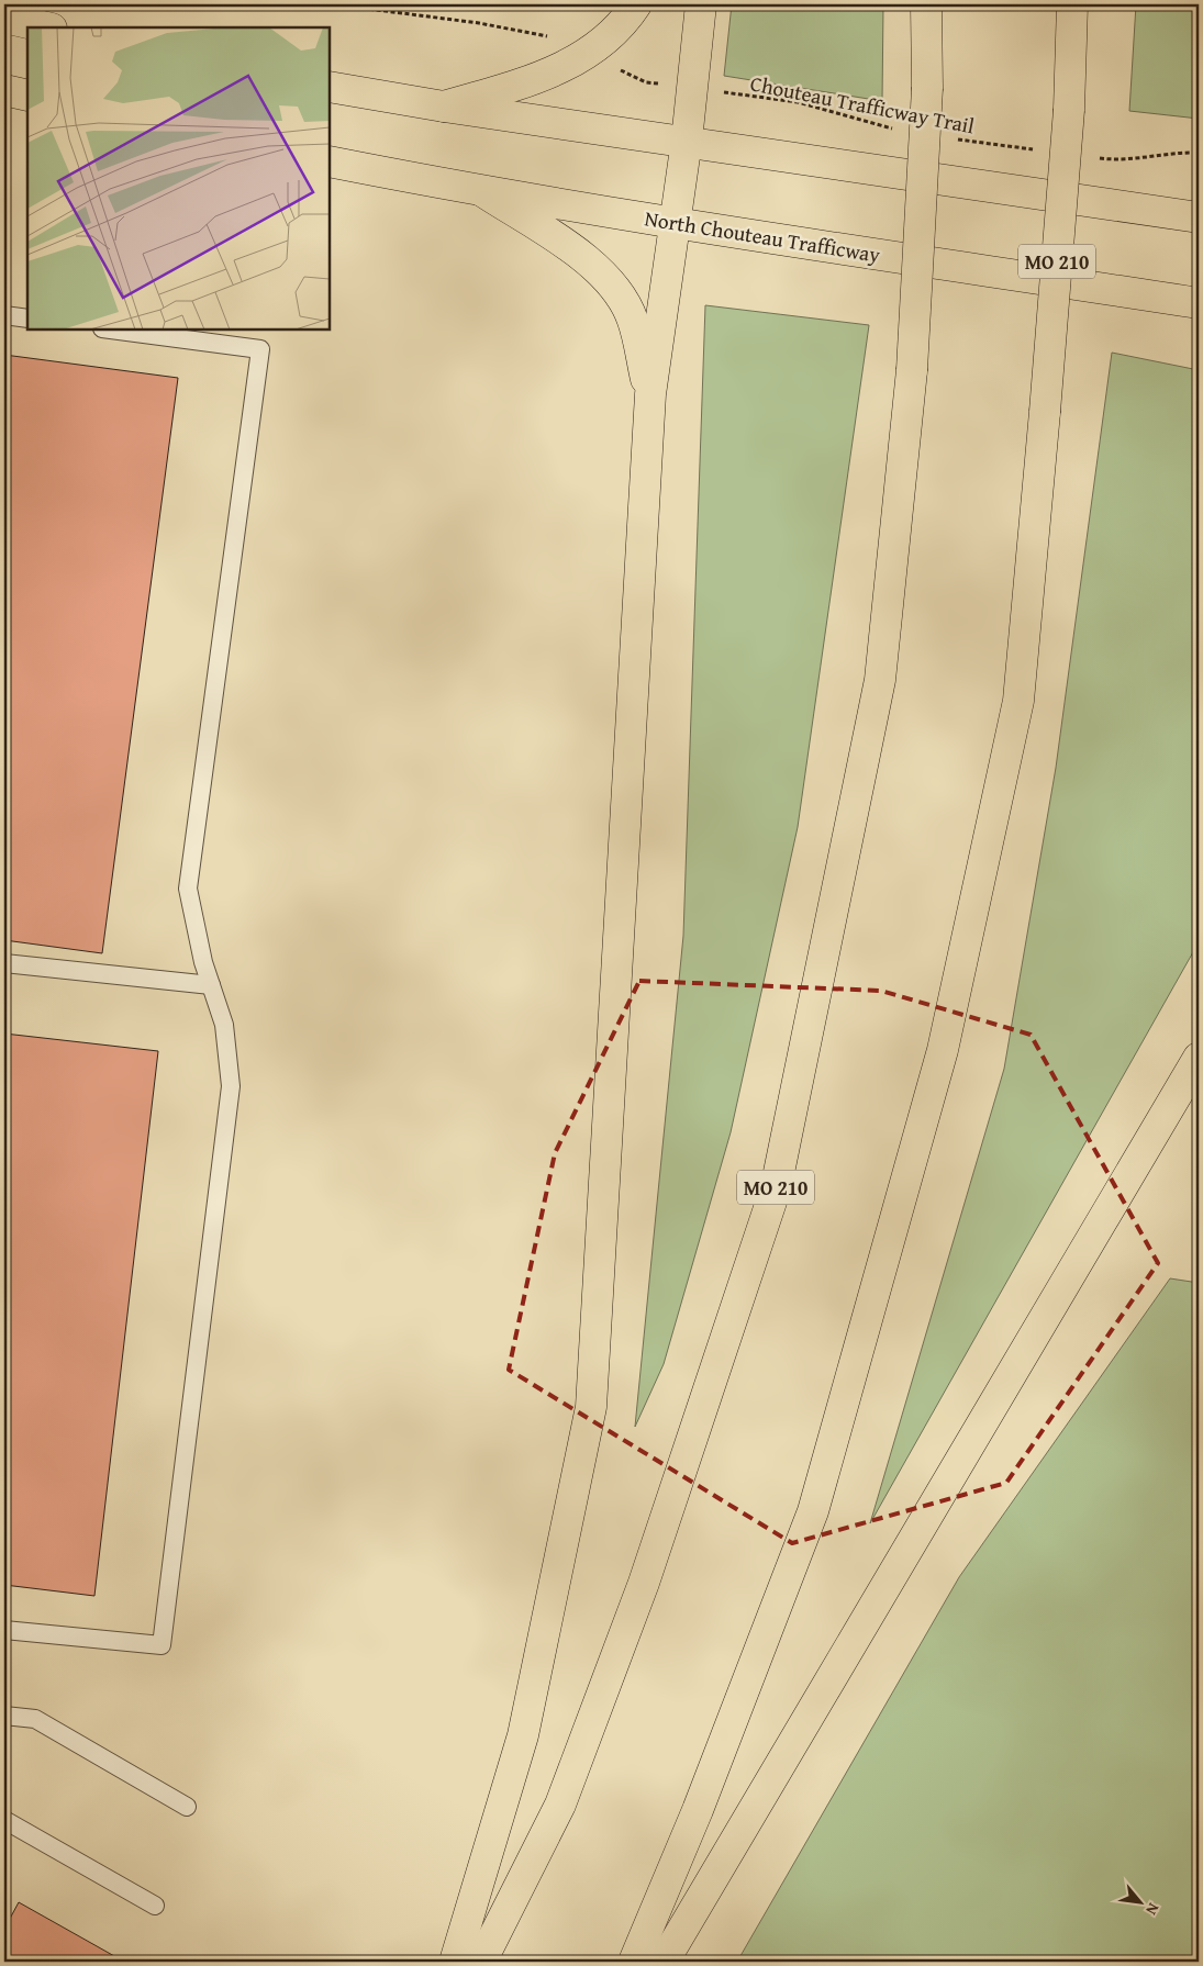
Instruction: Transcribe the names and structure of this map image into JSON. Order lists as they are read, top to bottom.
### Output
{
  "streets": {
    "main road": ["North Chouteau Trafficway", "MO 210"],
    "path": ["Chouteau Trafficway Trail"]
  },
  "north": "bottom right"
}
